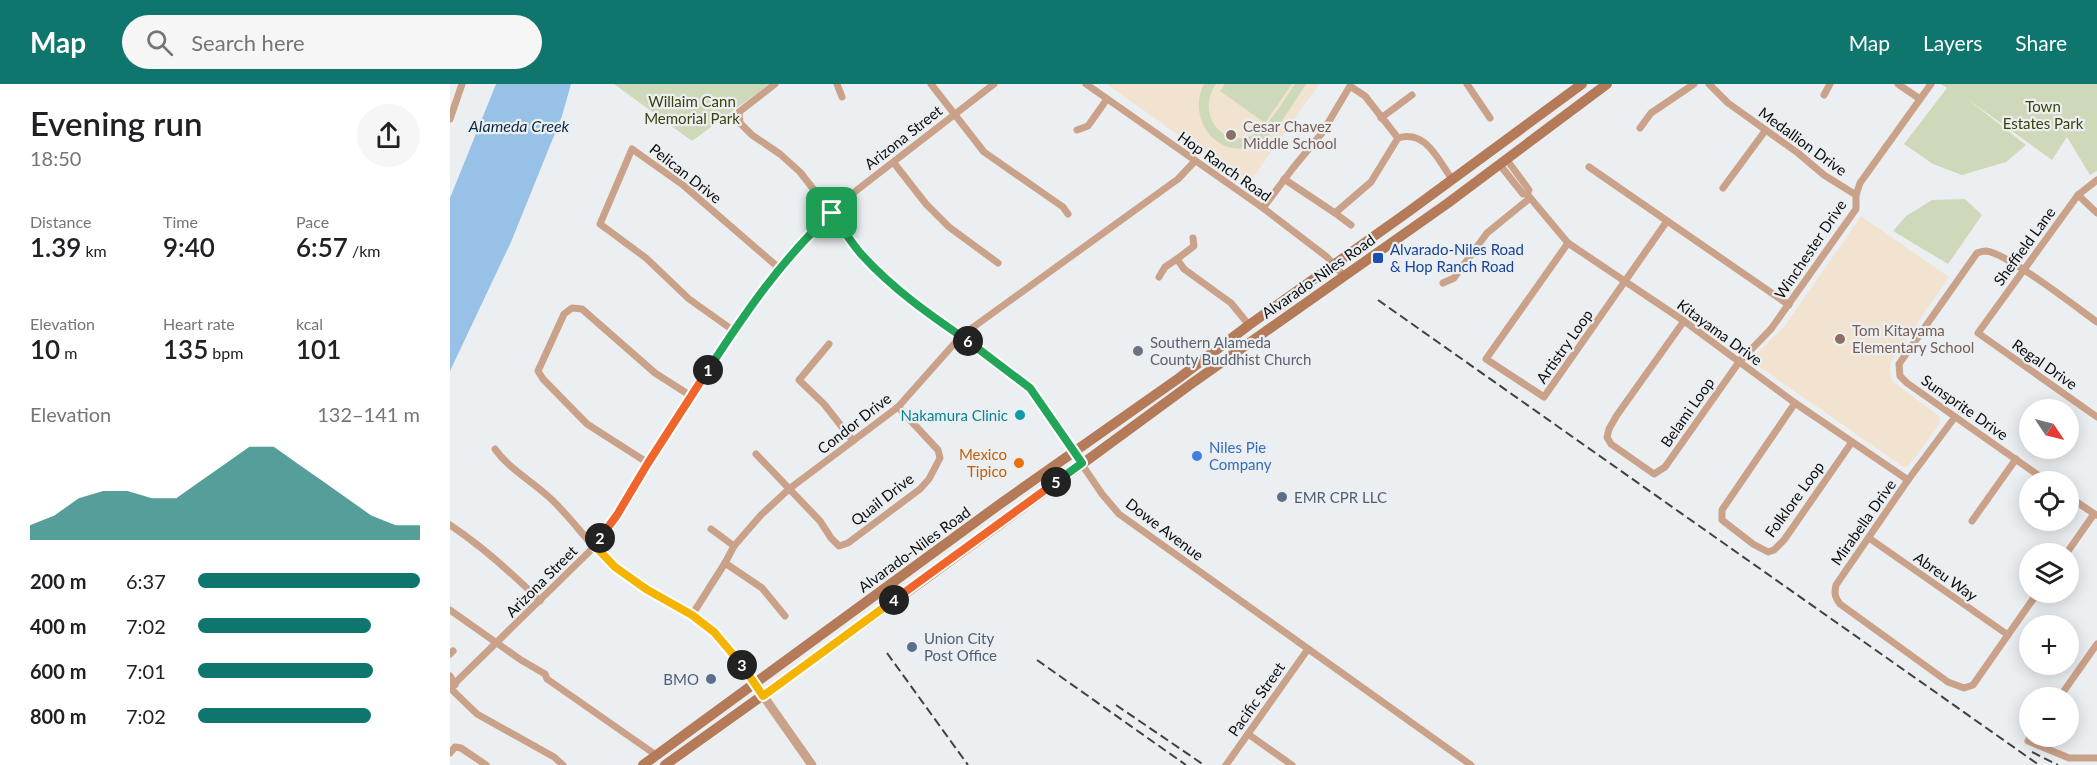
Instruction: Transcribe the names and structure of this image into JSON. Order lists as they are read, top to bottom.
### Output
{
  "streets": {
    "main road": ["Alvarado-Niles Road"],
    "street": [
      "Arizona Street",
      "Medallion Drive",
      "Hop Ranch Road",
      "Pelican Drive",
      "Sheffield Lane",
      "Winchester Drive",
      "Kitayama Drive",
      "Artistry Loop",
      "Regal Drive",
      "Sunsprite Drive",
      "Belami Loop",
      "Condor Drive",
      "Quail Drive",
      "Folklore Loop",
      "Mirabella Drive",
      "Dowe Avenue",
      "Abreu Way",
      "Pacific Street"
    ]
  },
  "crossings": [
    ["Arizona Street", "Pelican Drive"],
    ["Arizona Street", "Dowe Avenue"],
    ["Medallion Drive", "Winchester Drive"],
    ["Hop Ranch Road", "Alvarado-Niles Road"],
    ["Hop Ranch Road", "Condor Drive"],
    ["Sheffield Lane", "Regal Drive"],
    ["Sheffield Lane", "Sunsprite Drive"],
    ["Winchester Drive", "Kitayama Drive"],
    ["Winchester Drive", "Belami Loop"],
    ["Alvarado-Niles Road", "Kitayama Drive"],
    ["Alvarado-Niles Road", "Dowe Avenue"],
    ["Kitayama Drive", "Artistry Loop"],
    ["Kitayama Drive", "Belami Loop"],
    ["Kitayama Drive", "Folklore Loop"],
    ["Kitayama Drive", "Mirabella Drive"],
    ["Sunsprite Drive", "Mirabella Drive"],
    ["Condor Drive", "Quail Drive"],
    ["Condor Drive", "Dowe Avenue"],
    ["Mirabella Drive", "Abreu Way"],
    ["Dowe Avenue", "Pacific Street"]
  ],
  "water": ["Alameda Creek"],
  "parks": ["Willaim Cann Memorial Park", "Town Estates Park"],
  "places": {
    "other": [
      "Cesar Chavez Middle School",
      "Tom Kitayama Elementary School",
      "Southern Alameda County Buddhist Church",
      "Nakamura Clinic",
      "Niles Pie Company",
      "Mexico Tipico",
      "EMR CPR LLC",
      "Union City Post Office",
      "BMO"
    ],
    "transit": ["Alvarado-Niles Road & Hop Ranch Road"]
  },
  "north": "bottom right",
  "page": {
    "header": "Map",
    "search": "Search here",
    "nav": ["Map", "Layers", "Share"],
    "heading": ["Evening run", "18:50"],
    "stats": [
      ["Distance", "1.39 km"],
      ["Time", "9:40"],
      ["Pace", "6:57 /km"],
      ["Elevation", "10 m"],
      ["Heart rate", "135 bpm"],
      ["kcal", "101"]
    ],
    "pins": [
      "6",
      "1",
      "5",
      "2",
      "4",
      "3"
    ],
    "chart": ["Elevation", "132–141 m"],
    "map_buttons": ["+", "−"],
    "list": [
      {
        "name": "200 m",
        "note": "6:37"
      },
      {
        "name": "400 m",
        "note": "7:02"
      },
      {
        "name": "600 m",
        "note": "7:01"
      },
      {
        "name": "800 m",
        "note": "7:02"
      }
    ]
  }
}
